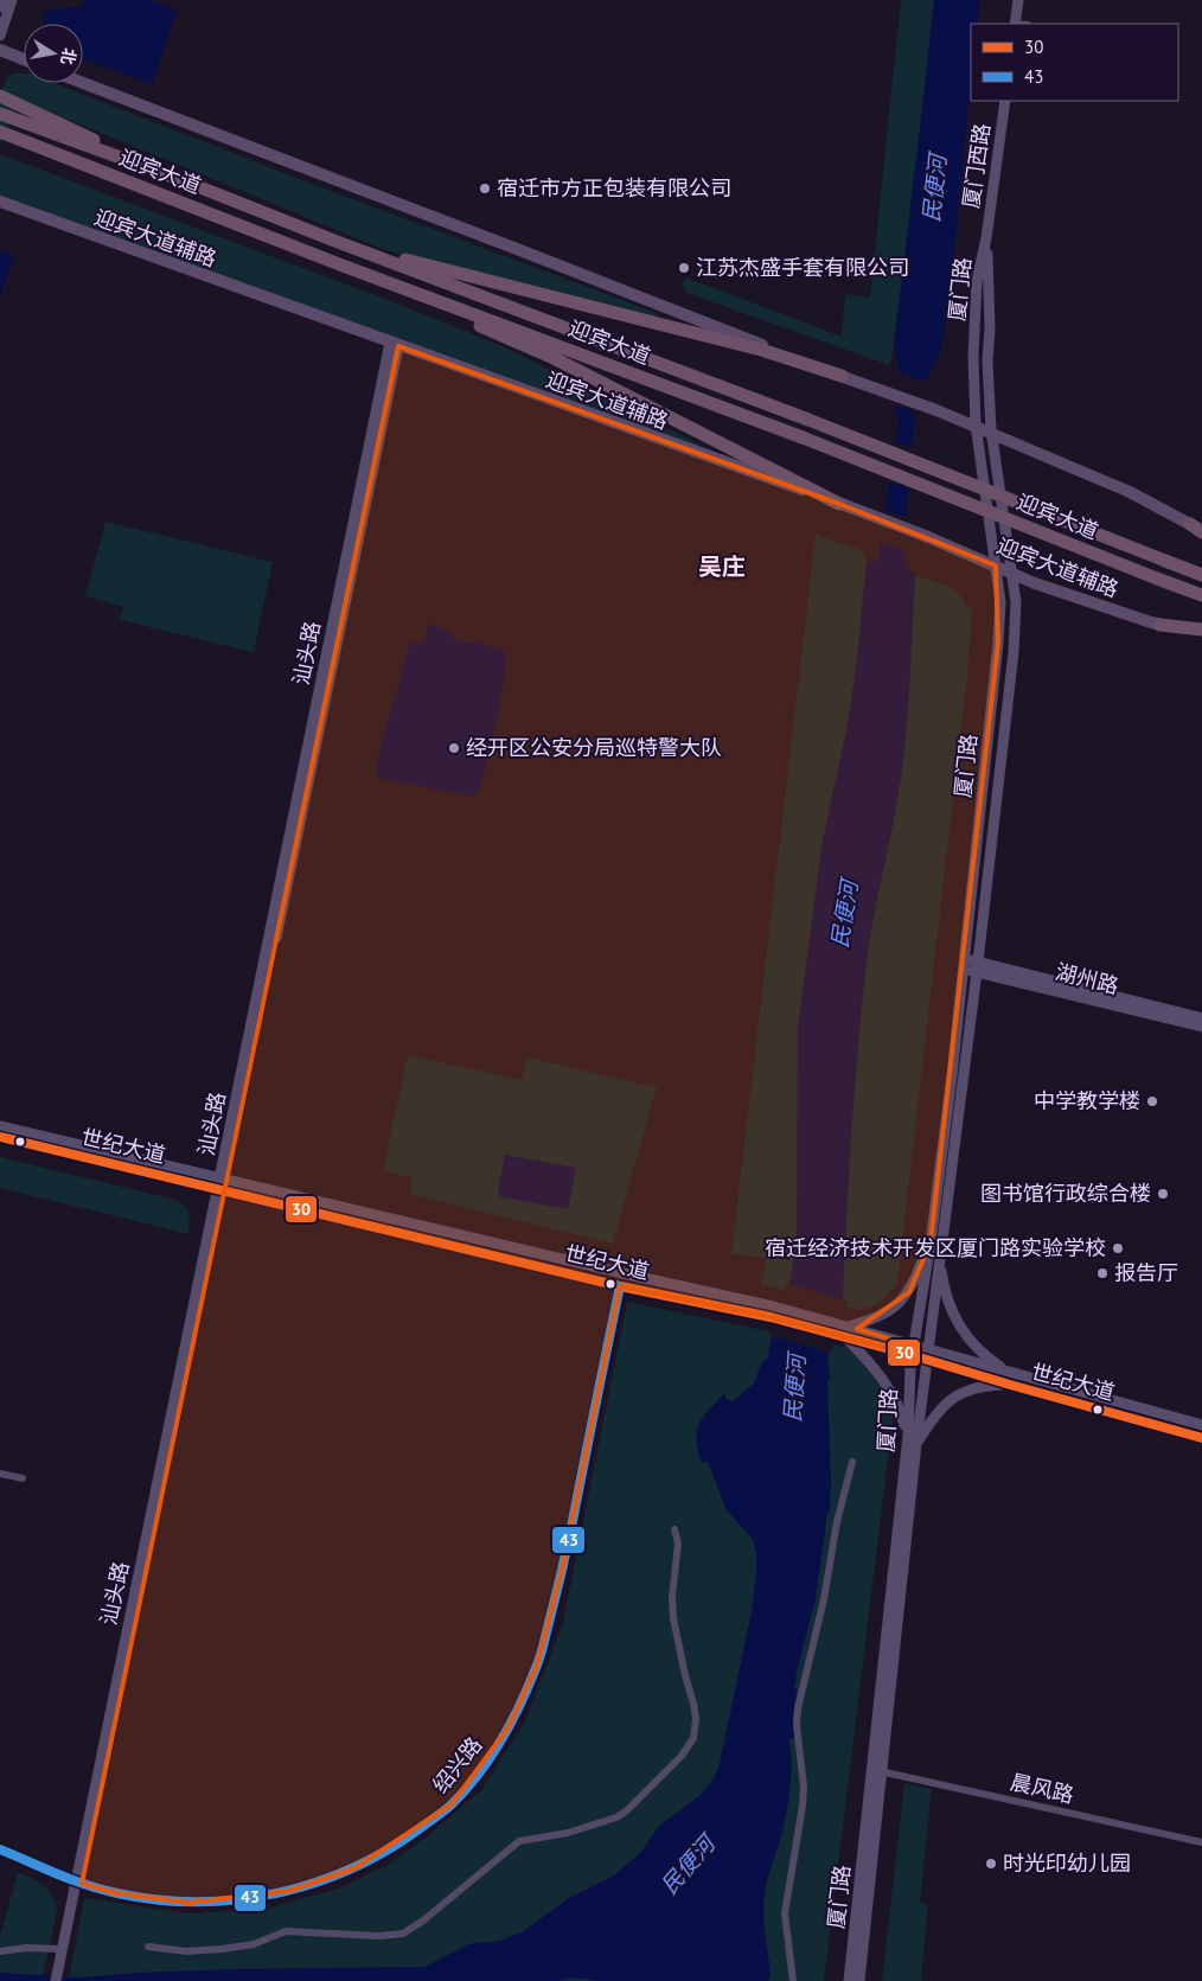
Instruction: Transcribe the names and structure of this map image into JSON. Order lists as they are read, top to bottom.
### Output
{
  "streets": {
    "highway": ["迎宾大道"],
    "main road": ["迎宾大道辅路"],
    "street": [
      "厦门西路",
      "厦门路",
      "汕头路",
      "湖州路",
      "世纪大道",
      "绍兴路",
      "晨风路"
    ]
  },
  "crossings": [
    ["厦门西路", "厦门路"],
    ["迎宾大道辅路", "厦门路"],
    ["迎宾大道辅路", "汕头路"],
    ["厦门路", "湖州路"],
    ["厦门路", "世纪大道"],
    ["厦门路", "晨风路"],
    ["汕头路", "世纪大道"],
    ["汕头路", "绍兴路"],
    ["世纪大道", "绍兴路"]
  ],
  "districts": ["吴庄"],
  "water": ["民便河"],
  "places": [
    "宿迁市方正包装有限公司",
    "江苏杰盛手套有限公司",
    "经开区公安分局巡特警大队",
    "中学教学楼",
    "图书馆行政综合楼",
    "宿迁经济技术开发区厦门路实验学校",
    "报告厅",
    "时光印幼儿园"
  ],
  "lines": ["transit line 30", "transit line 43"],
  "legend": ["30", "43"],
  "north": "right"
}
